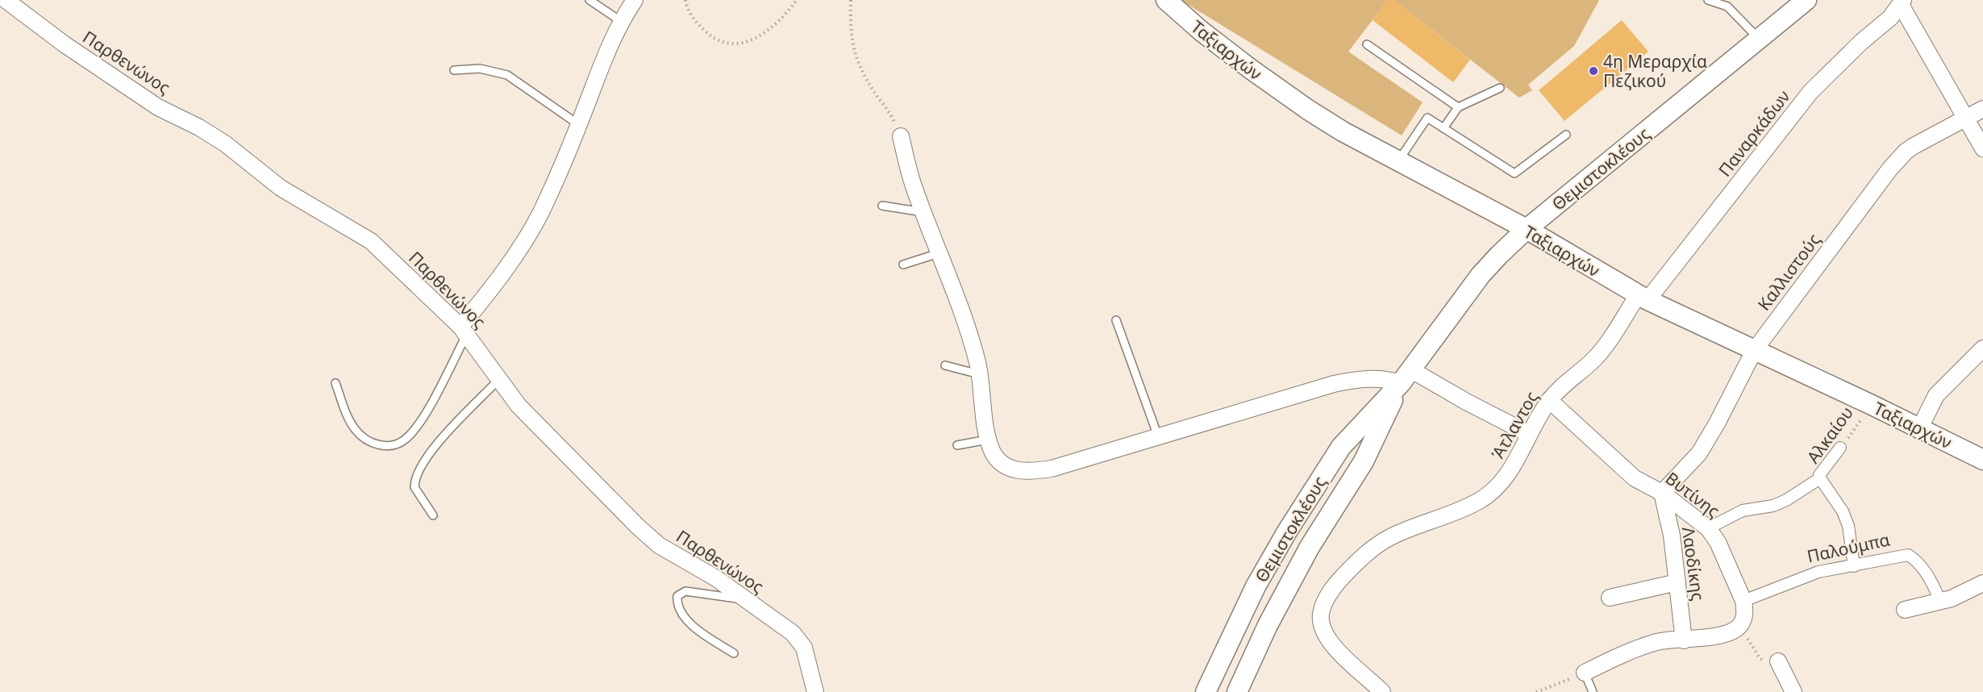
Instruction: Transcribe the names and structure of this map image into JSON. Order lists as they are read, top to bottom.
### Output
{
  "streets": {
    "street": [
      "Ταξιαρχών",
      "Παρθενώνος",
      "Παναρκάδων",
      "Θεμιστοκλέους",
      "Καλλιστούς",
      "Άτλαντος",
      "Αλκαίου",
      "Βυτίνης",
      "Παλούμπα",
      "Λαοδίκης"
    ]
  },
  "crossings": [
    ["Ταξιαρχών", "Παναρκάδων"],
    ["Ταξιαρχών", "Θεμιστοκλέους"],
    ["Ταξιαρχών", "Καλλιστούς"],
    ["Ταξιαρχών", "Άτλαντος"],
    ["Ταξιαρχών", "Αλκαίου"],
    ["Παναρκάδων", "Άτλαντος"],
    ["Καλλιστούς", "Βυτίνης"],
    ["Καλλιστούς", "Λαοδίκης"],
    ["Άτλαντος", "Βυτίνης"],
    ["Αλκαίου", "Βυτίνης"],
    ["Βυτίνης", "Παλούμπα"],
    ["Βυτίνης", "Λαοδίκης"]
  ],
  "places": ["4η Μεραρχία Πεζικού"]
}
